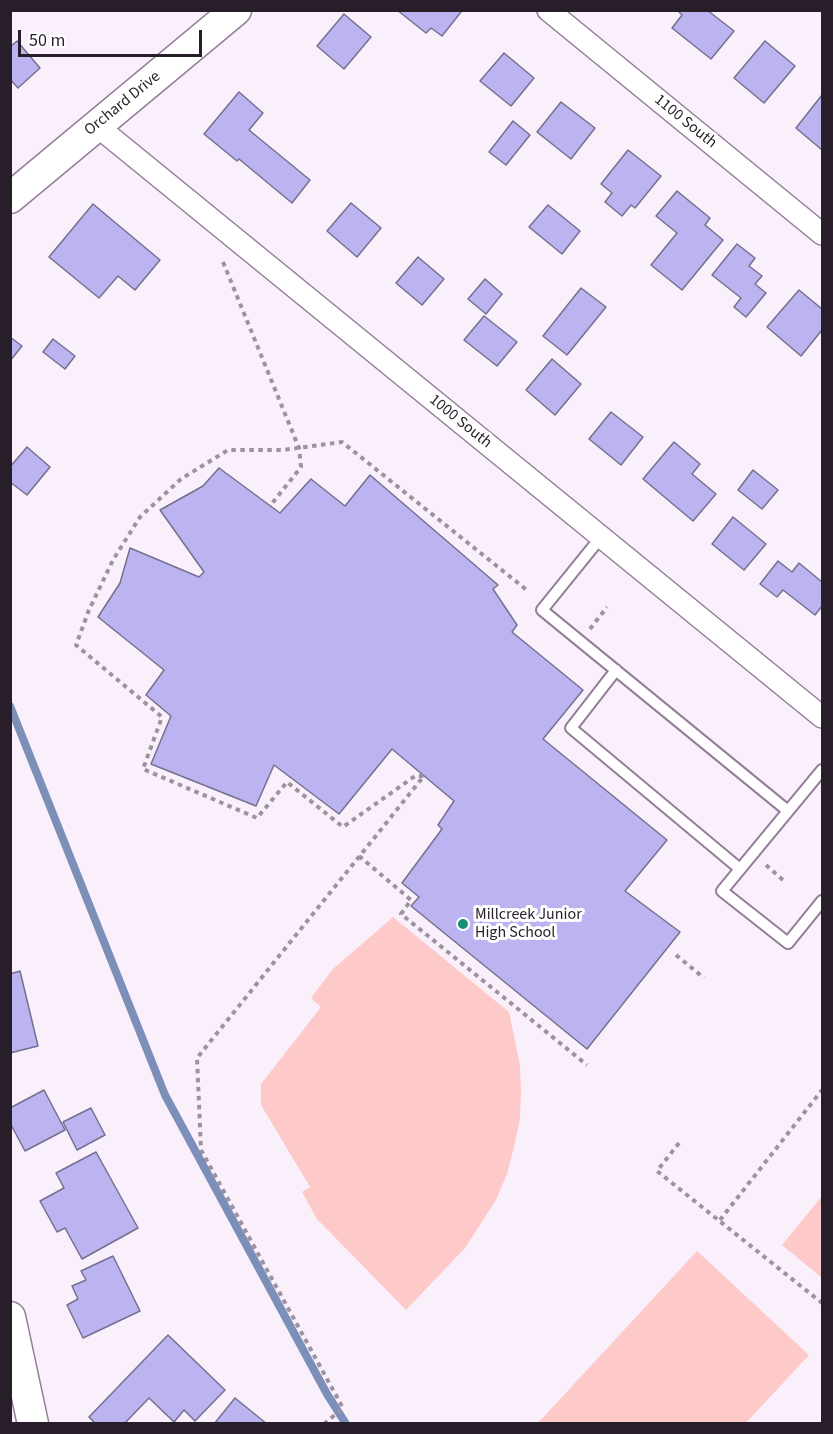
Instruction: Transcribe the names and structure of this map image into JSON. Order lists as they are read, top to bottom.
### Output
{
  "streets": {
    "main road": ["Orchard Drive"],
    "street": ["1100 South", "1000 South"]
  },
  "crossings": [
    ["Orchard Drive", "1000 South"]
  ],
  "places": ["Millcreek Junior High School"],
  "scale_bar": "50 m"
}
